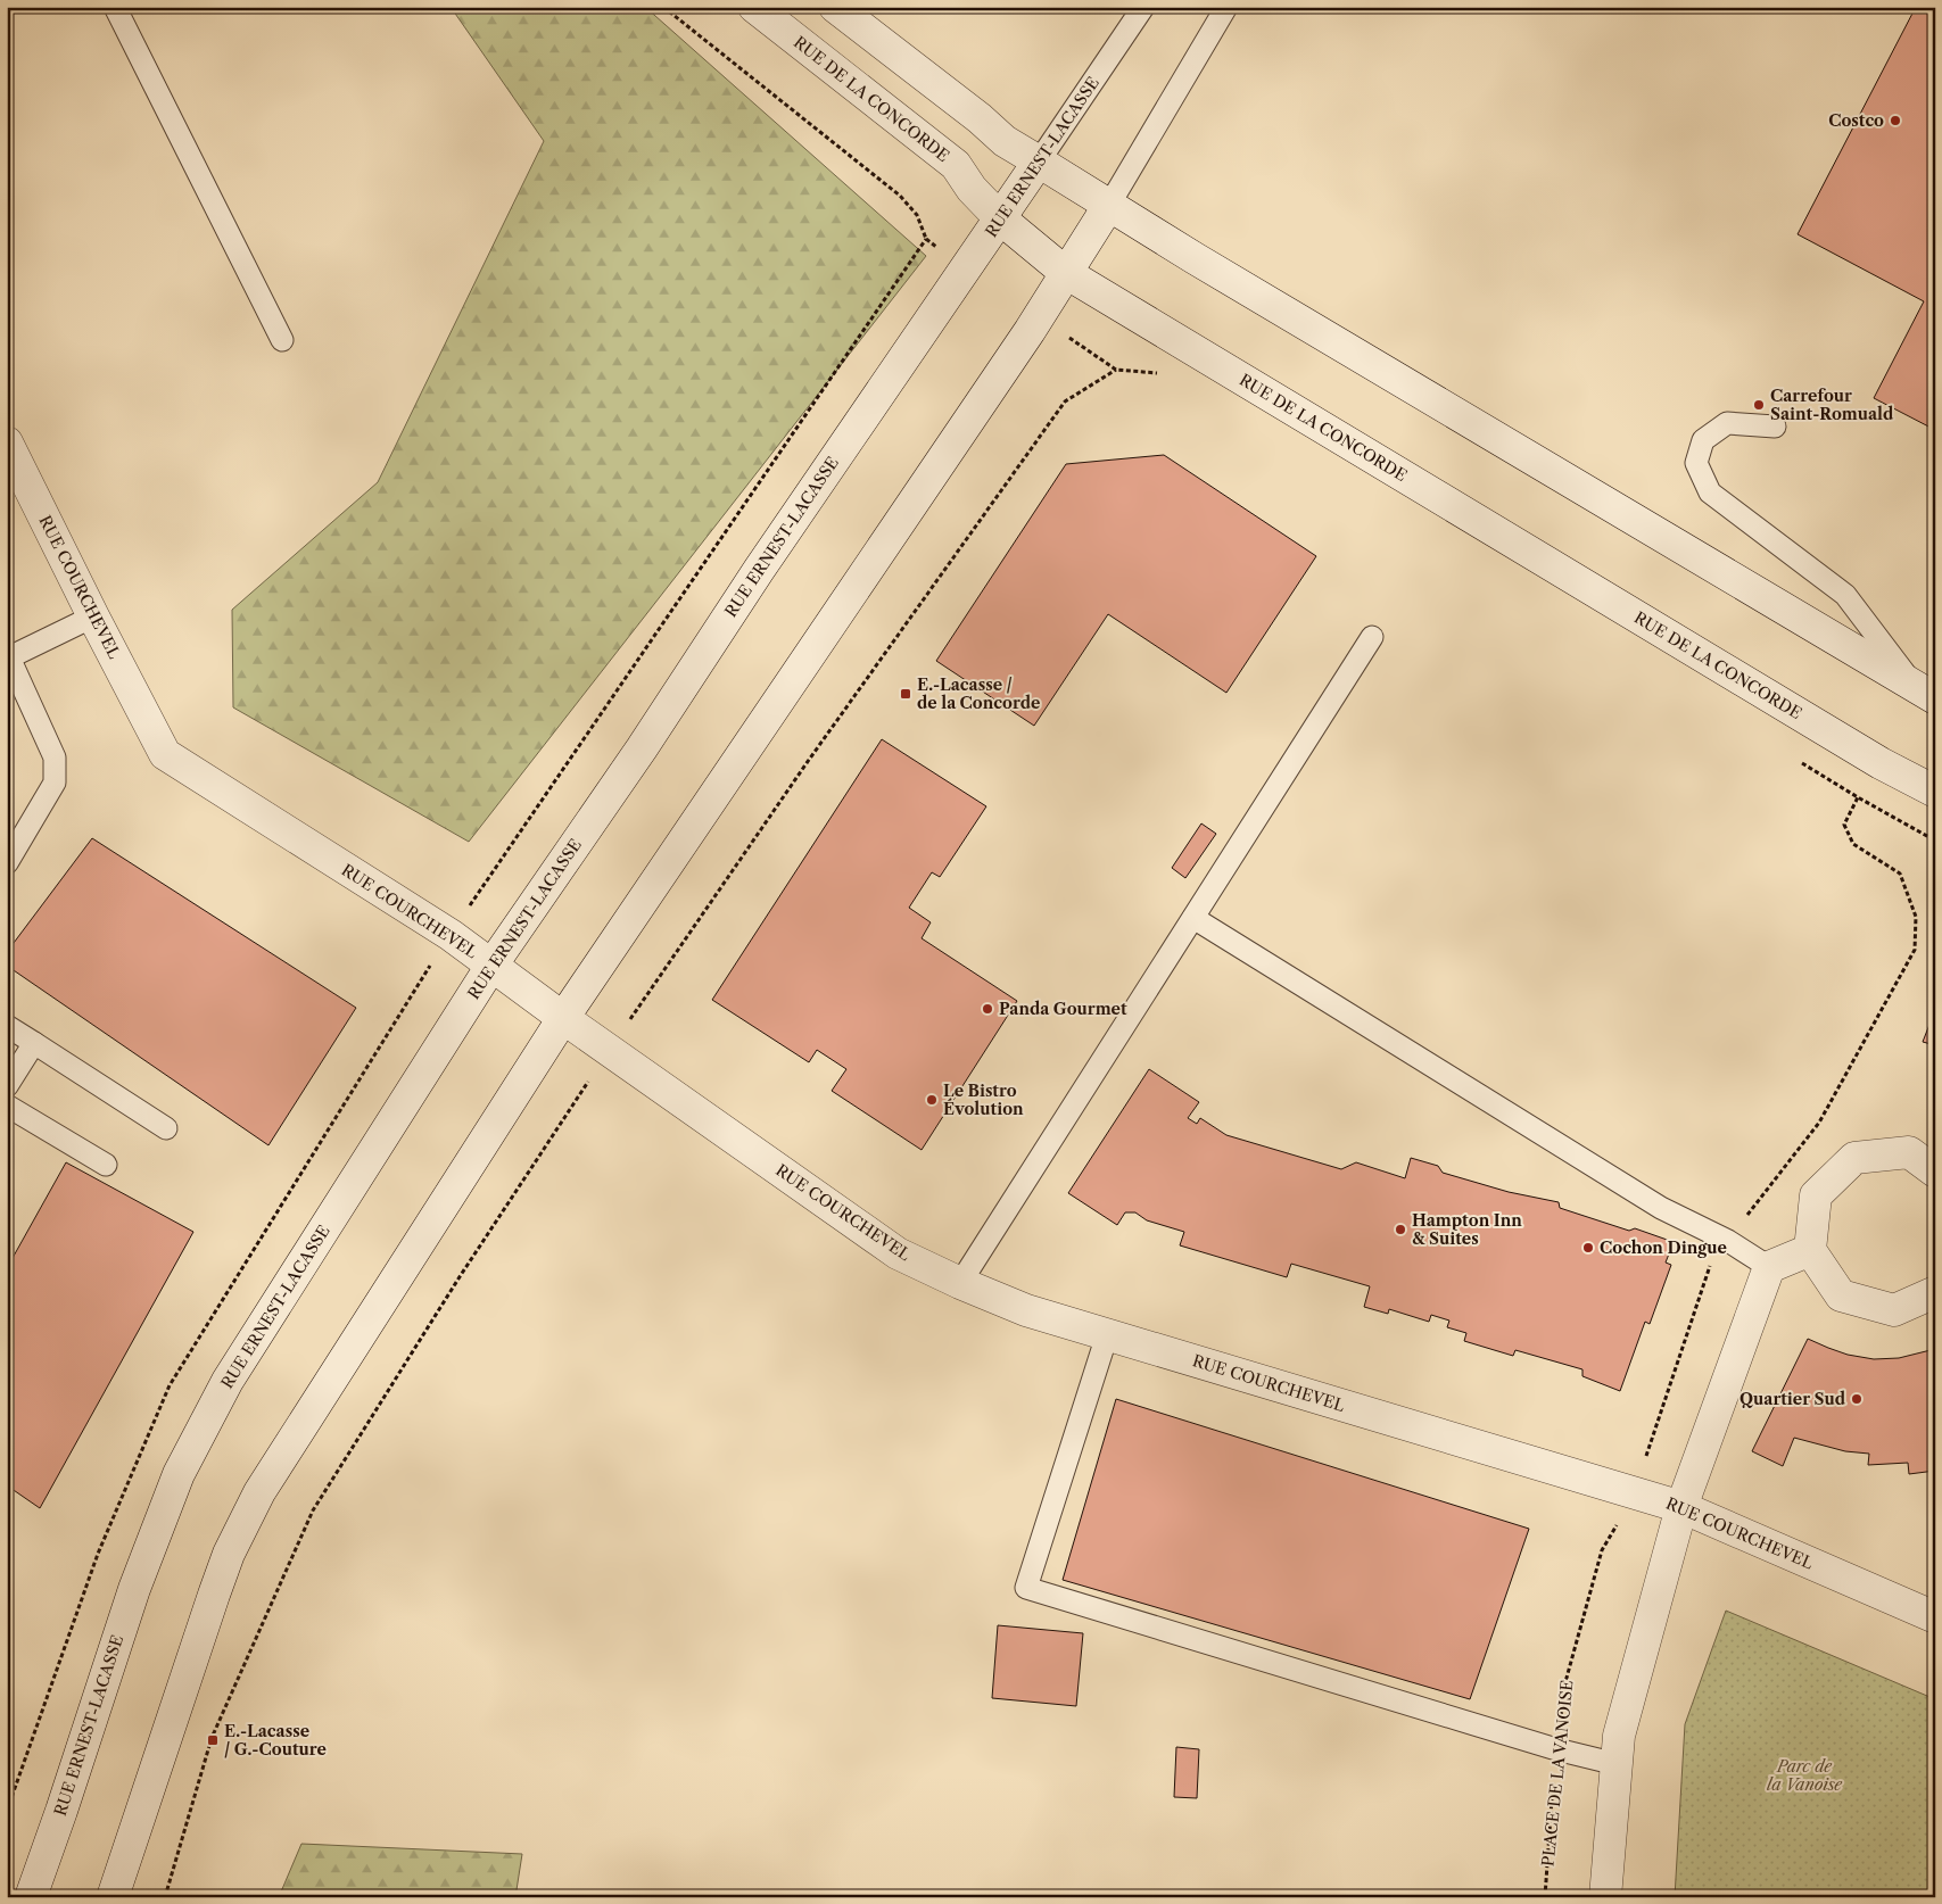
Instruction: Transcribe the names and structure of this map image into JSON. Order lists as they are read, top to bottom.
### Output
{
  "streets": {
    "street": ["RUE DE LA CONCORDE", "RUE ERNEST-LACASSE", "RUE COURCHEVEL"],
    "path": ["PLACE DE LA VANOISE"]
  },
  "crossings": [
    ["RUE DE LA CONCORDE", "RUE ERNEST-LACASSE"],
    ["RUE ERNEST-LACASSE", "RUE COURCHEVEL"],
    ["RUE COURCHEVEL", "PLACE DE LA VANOISE"]
  ],
  "parks": ["Parc de la Vanoise"],
  "places": {
    "other": [
      "Costco",
      "Carrefour Saint-Romuald",
      "Panda Gourmet",
      "Le Bistro Évolution",
      "Hampton Inn & Suites",
      "Cochon Dingue",
      "Quartier Sud"
    ],
    "transit": ["E.-Lacasse / de la Concorde", "E.-Lacasse / G.-Couture"]
  }
}
